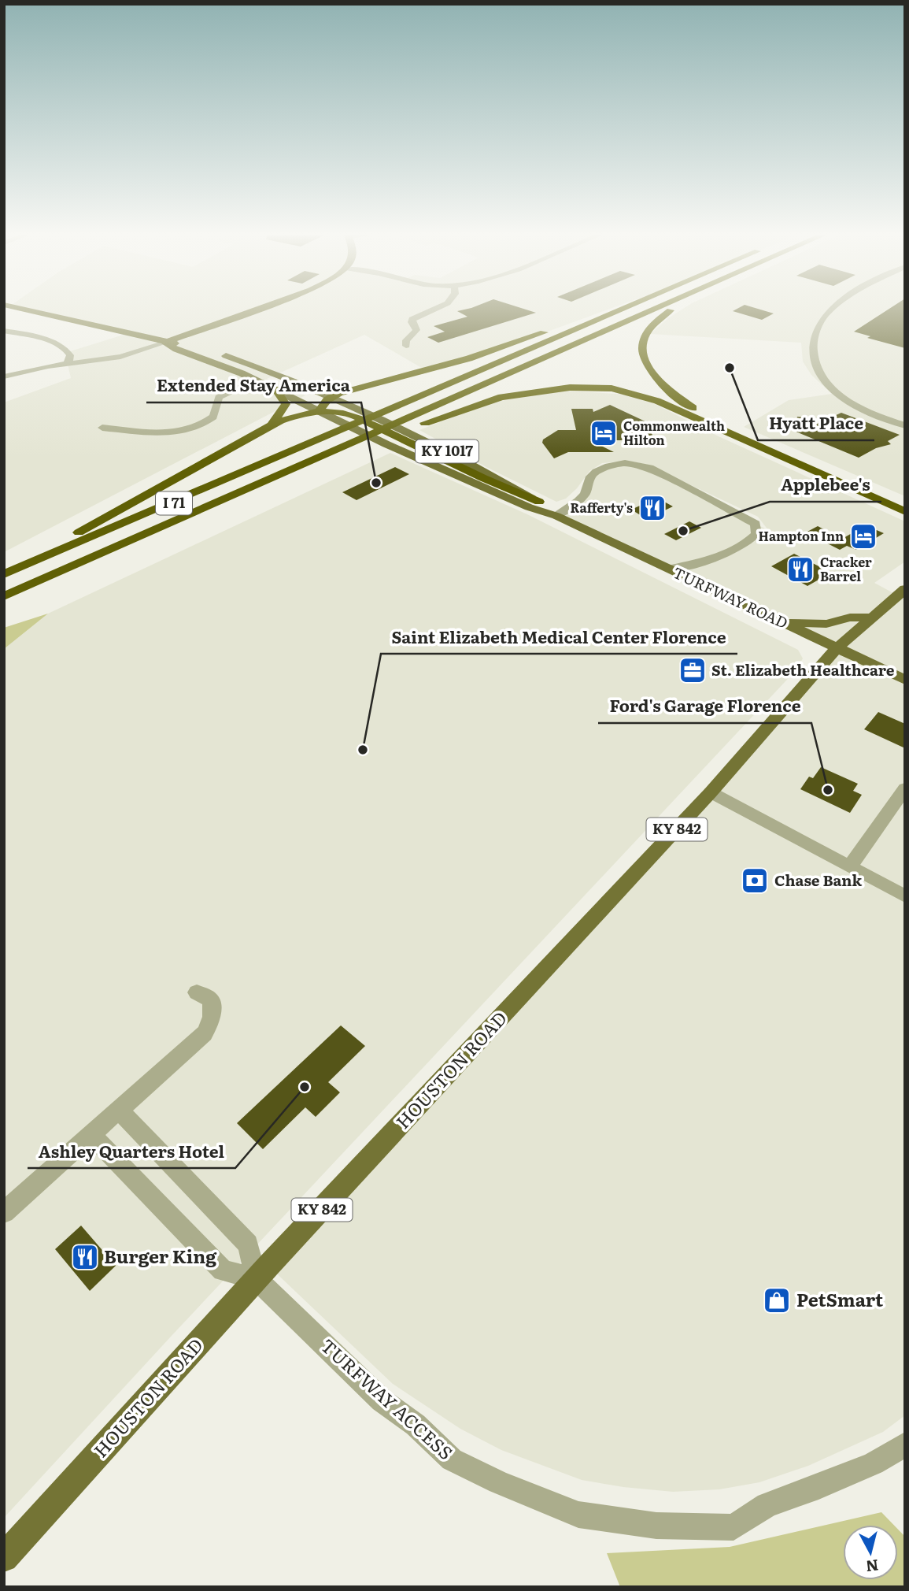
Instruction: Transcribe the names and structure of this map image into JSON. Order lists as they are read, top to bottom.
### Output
{
  "streets": {
    "highway": ["I 71"],
    "main road": [
      "KY 1017",
      "TURFWAY ROAD",
      "KY 842",
      "HOUSTON ROAD"
    ],
    "street": ["TURFWAY ACCESS"]
  },
  "crossings": [
    ["TURFWAY ROAD", "HOUSTON ROAD"],
    ["HOUSTON ROAD", "TURFWAY ACCESS"]
  ],
  "places": {
    "other": [
      "Hyatt Place",
      "Extended Stay America",
      "Applebee's",
      "Saint Elizabeth Medical Center Florence",
      "Ford's Garage Florence",
      "Ashley Quarters Hotel"
    ],
    "hotel": ["Commonwealth Hilton", "Hampton Inn"],
    "restaurant": ["Rafferty's", "Cracker Barrel", "Burger King"],
    "office": ["St. Elizabeth Healthcare"],
    "bank": ["Chase Bank"],
    "shop": ["PetSmart"]
  },
  "north": "bottom"
}
